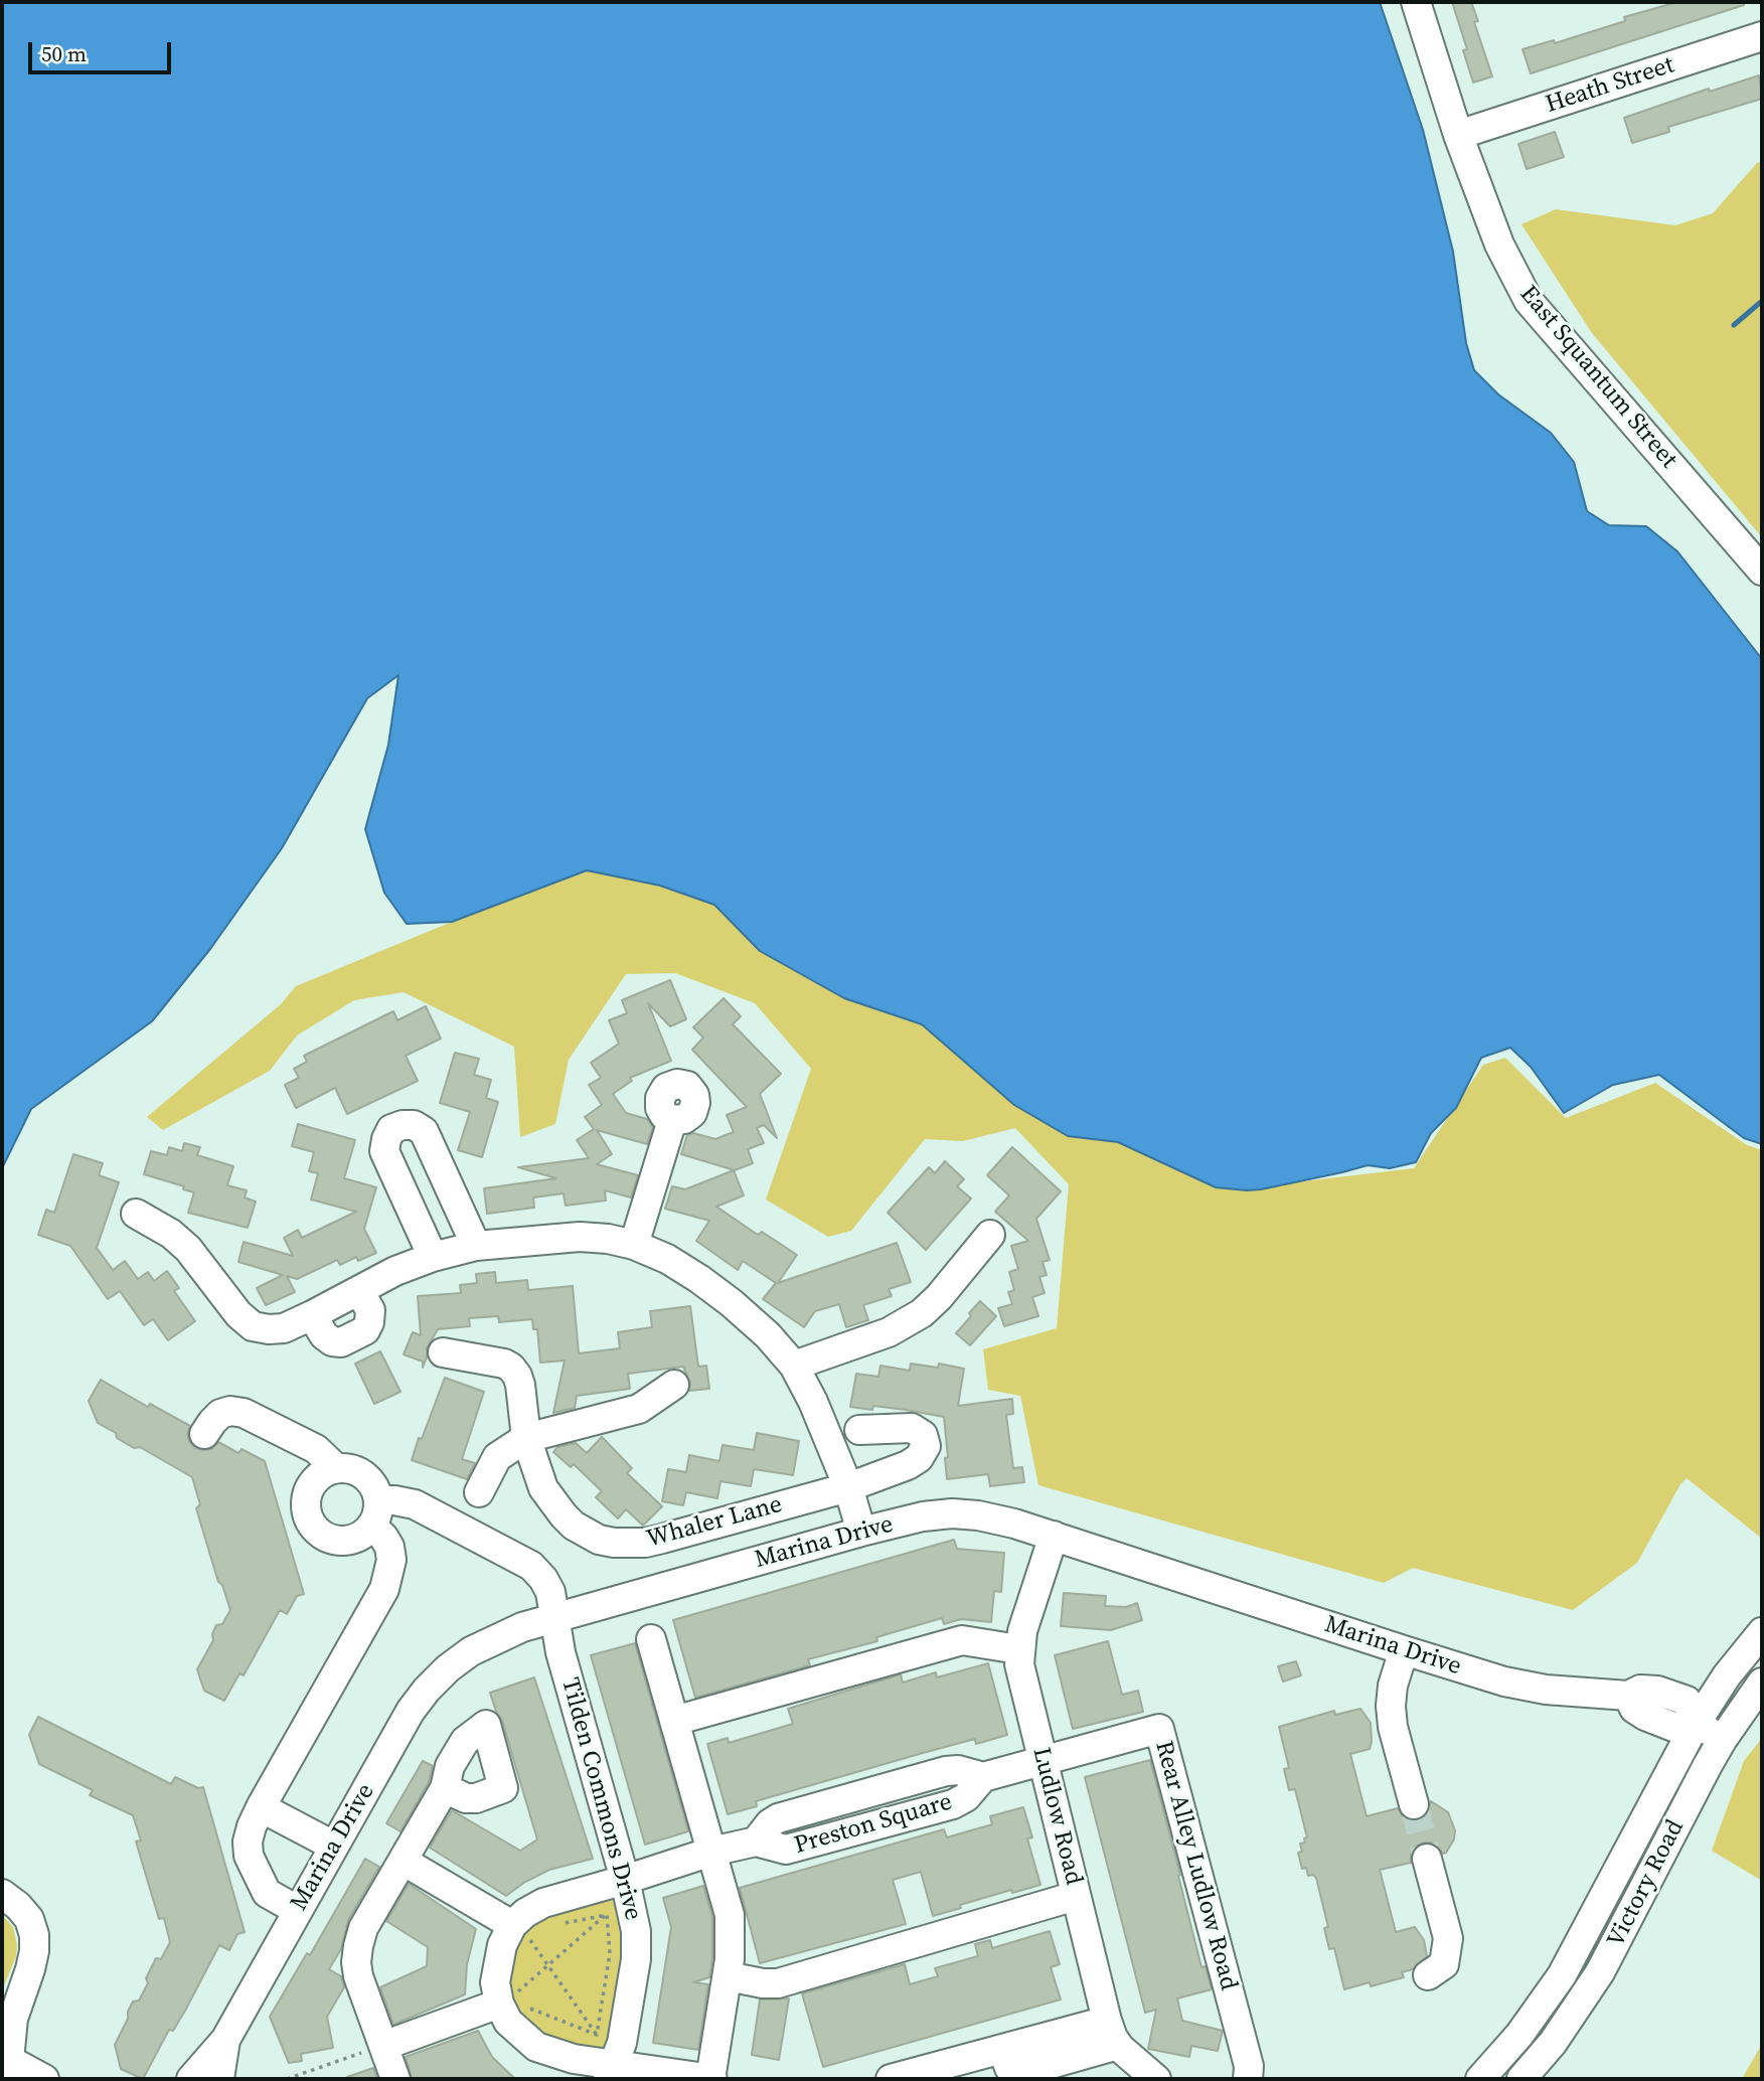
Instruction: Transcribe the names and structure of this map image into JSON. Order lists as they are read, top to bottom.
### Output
{
  "streets": {
    "street": [
      "Heath Street",
      "East Squantum Street",
      "Whaler Lane",
      "Marina Drive",
      "Tilden Commons Drive",
      "Ludlow Road",
      "Preston Square",
      "Rear Alley Ludlow Road",
      "Victory Road"
    ]
  },
  "crossings": [
    ["Heath Street", "East Squantum Street"],
    ["Marina Drive", "Tilden Commons Drive"],
    ["Marina Drive", "Ludlow Road"],
    ["Marina Drive", "Victory Road"],
    ["Tilden Commons Drive", "Preston Square"],
    ["Ludlow Road", "Preston Square"],
    ["Ludlow Road", "Rear Alley Ludlow Road"],
    ["Preston Square", "Rear Alley Ludlow Road"]
  ],
  "scale_bar": "50 m"
}
